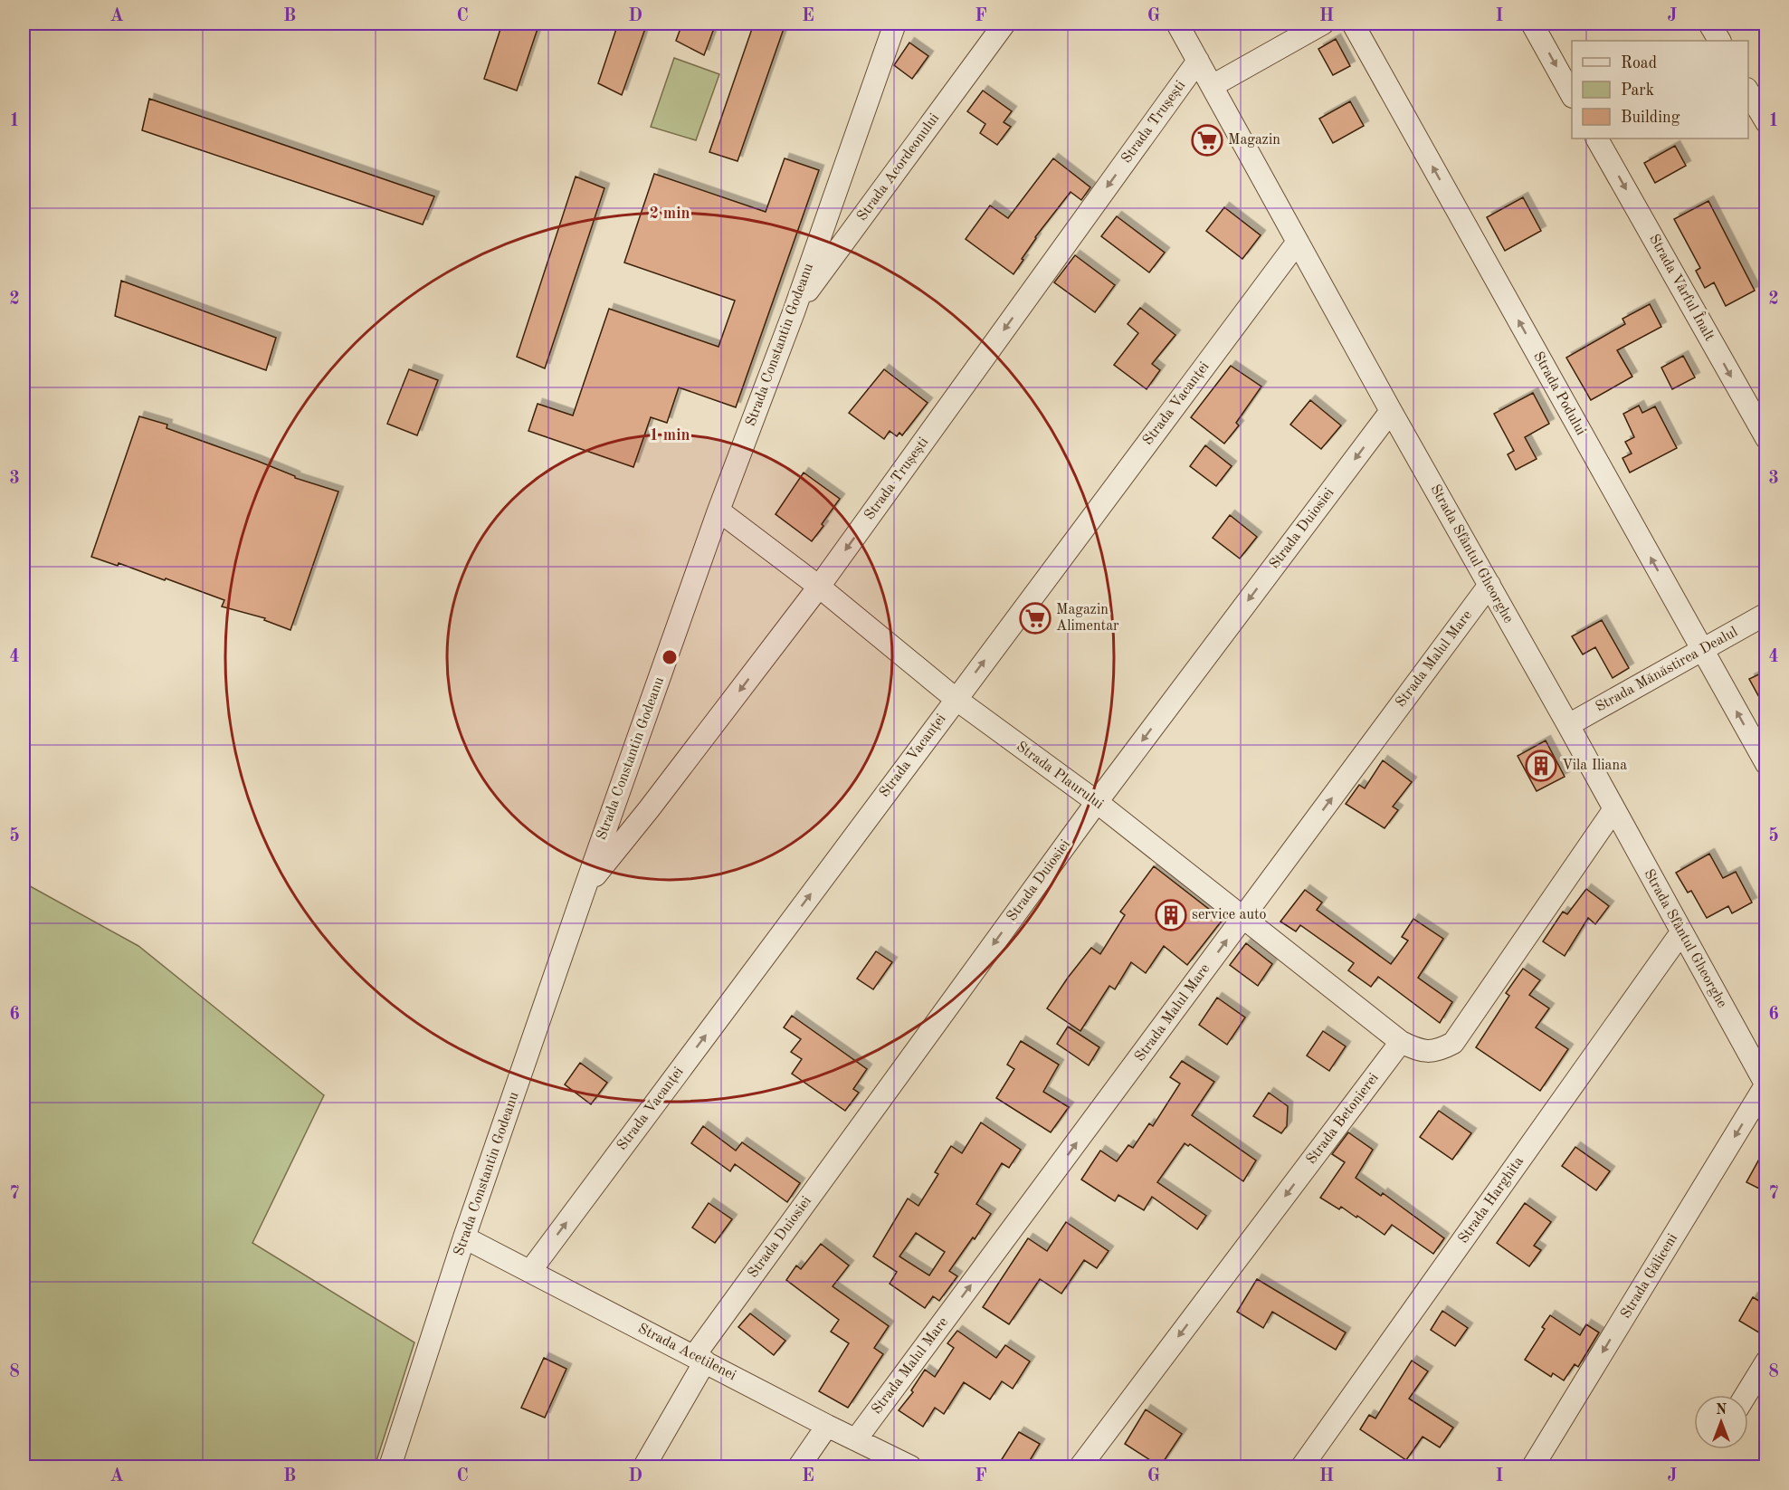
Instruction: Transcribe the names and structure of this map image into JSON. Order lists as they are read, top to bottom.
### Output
{
  "streets": {
    "street": [
      "Strada Trușești",
      "Strada Acordeonului",
      "Strada Vârful Înalt",
      "Strada Constantin Godeanu",
      "Strada Podului",
      "Strada Vacanței",
      "Strada Duiosiei",
      "Strada Sfântul Gheorghe",
      "Strada Malul Mare",
      "Strada Mănăstirea Dealul",
      "Strada Plaurului",
      "Strada Betonierei",
      "Strada Harghita",
      "Strada Găliceni",
      "Strada Acetilenei"
    ]
  },
  "crossings": [
    ["Strada Trușești", "Strada Constantin Godeanu"],
    ["Strada Trușești", "Strada Sfântul Gheorghe"],
    ["Strada Trușești", "Strada Plaurului"],
    ["Strada Acordeonului", "Strada Constantin Godeanu"],
    ["Strada Constantin Godeanu", "Strada Plaurului"],
    ["Strada Constantin Godeanu", "Strada Acetilenei"],
    ["Strada Podului", "Strada Mănăstirea Dealul"],
    ["Strada Vacanței", "Strada Sfântul Gheorghe"],
    ["Strada Vacanței", "Strada Plaurului"],
    ["Strada Vacanței", "Strada Acetilenei"],
    ["Strada Duiosiei", "Strada Sfântul Gheorghe"],
    ["Strada Duiosiei", "Strada Plaurului"],
    ["Strada Duiosiei", "Strada Acetilenei"],
    ["Strada Sfântul Gheorghe", "Strada Malul Mare"],
    ["Strada Sfântul Gheorghe", "Strada Mănăstirea Dealul"],
    ["Strada Sfântul Gheorghe", "Strada Harghita"],
    ["Strada Sfântul Gheorghe", "Strada Găliceni"],
    ["Strada Malul Mare", "Strada Plaurului"],
    ["Strada Malul Mare", "Strada Acetilenei"],
    ["Strada Plaurului", "Strada Betonierei"]
  ],
  "one_way": [
    "Strada Trușești",
    "Strada Vârful Înalt",
    "Strada Podului",
    "Strada Vacanței",
    "Strada Duiosiei",
    "Strada Malul Mare",
    "Strada Betonierei",
    "Strada Găliceni"
  ],
  "places": {
    "supermarket": ["Magazin", "Magazin Alimentar"],
    "building": ["Vila Iliana", "service auto"]
  },
  "legend": ["Road", "Park", "Building"],
  "north": "top",
  "grid": {
    "columns": [
      "A",
      "B",
      "C",
      "D",
      "E",
      "F",
      "G",
      "H",
      "I",
      "J"
    ],
    "rows": [
      "1",
      "2",
      "3",
      "4",
      "5",
      "6",
      "7",
      "8"
    ]
  },
  "rings": ["2 min", "1 min"]
}
